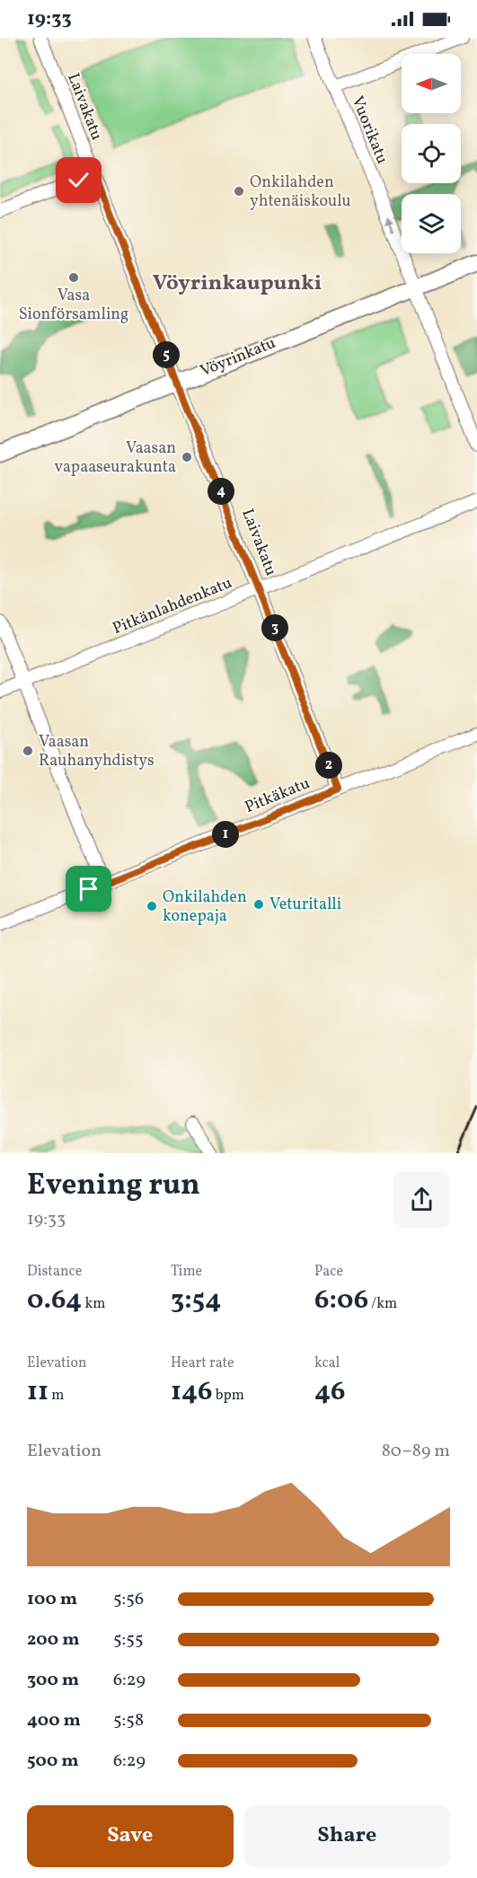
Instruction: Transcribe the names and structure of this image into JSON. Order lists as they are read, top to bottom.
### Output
{
  "streets": {
    "main road": ["Vöyrinkatu"],
    "street": [
      "Laivakatu",
      "Vuorikatu",
      "Pitkänlahdenkatu",
      "Pitkäkatu"
    ]
  },
  "crossings": [
    ["Laivakatu", "Vöyrinkatu"],
    ["Laivakatu", "Pitkänlahdenkatu"],
    ["Laivakatu", "Pitkäkatu"],
    ["Vuorikatu", "Vöyrinkatu"]
  ],
  "one_way": ["Vuorikatu"],
  "districts": ["Vöyrinkaupunki"],
  "places": [
    "Onkilahden yhtenäiskoulu",
    "Vasa Sionförsamling",
    "Vaasan vapaaseurakunta",
    "Vaasan Rauhanyhdistys",
    "Veturitalli",
    "Onkilahden konepaja"
  ],
  "north": "left",
  "page": {
    "status": "19:33",
    "pins": [
      "5",
      "4",
      "3",
      "2",
      "1"
    ],
    "heading": ["Evening run", "19:33"],
    "stats": [
      ["Distance", "0.64 km"],
      ["Time", "3:54"],
      ["Pace", "6:06 /km"],
      ["Elevation", "11 m"],
      ["Heart rate", "146 bpm"],
      ["kcal", "46"]
    ],
    "chart": ["Elevation", "80–89 m"],
    "list": [
      {
        "name": "100 m",
        "note": "5:56"
      },
      {
        "name": "200 m",
        "note": "5:55"
      },
      {
        "name": "300 m",
        "note": "6:29"
      },
      {
        "name": "400 m",
        "note": "5:58"
      },
      {
        "name": "500 m",
        "note": "6:29"
      }
    ],
    "buttons": ["Save", "Share"]
  }
}
